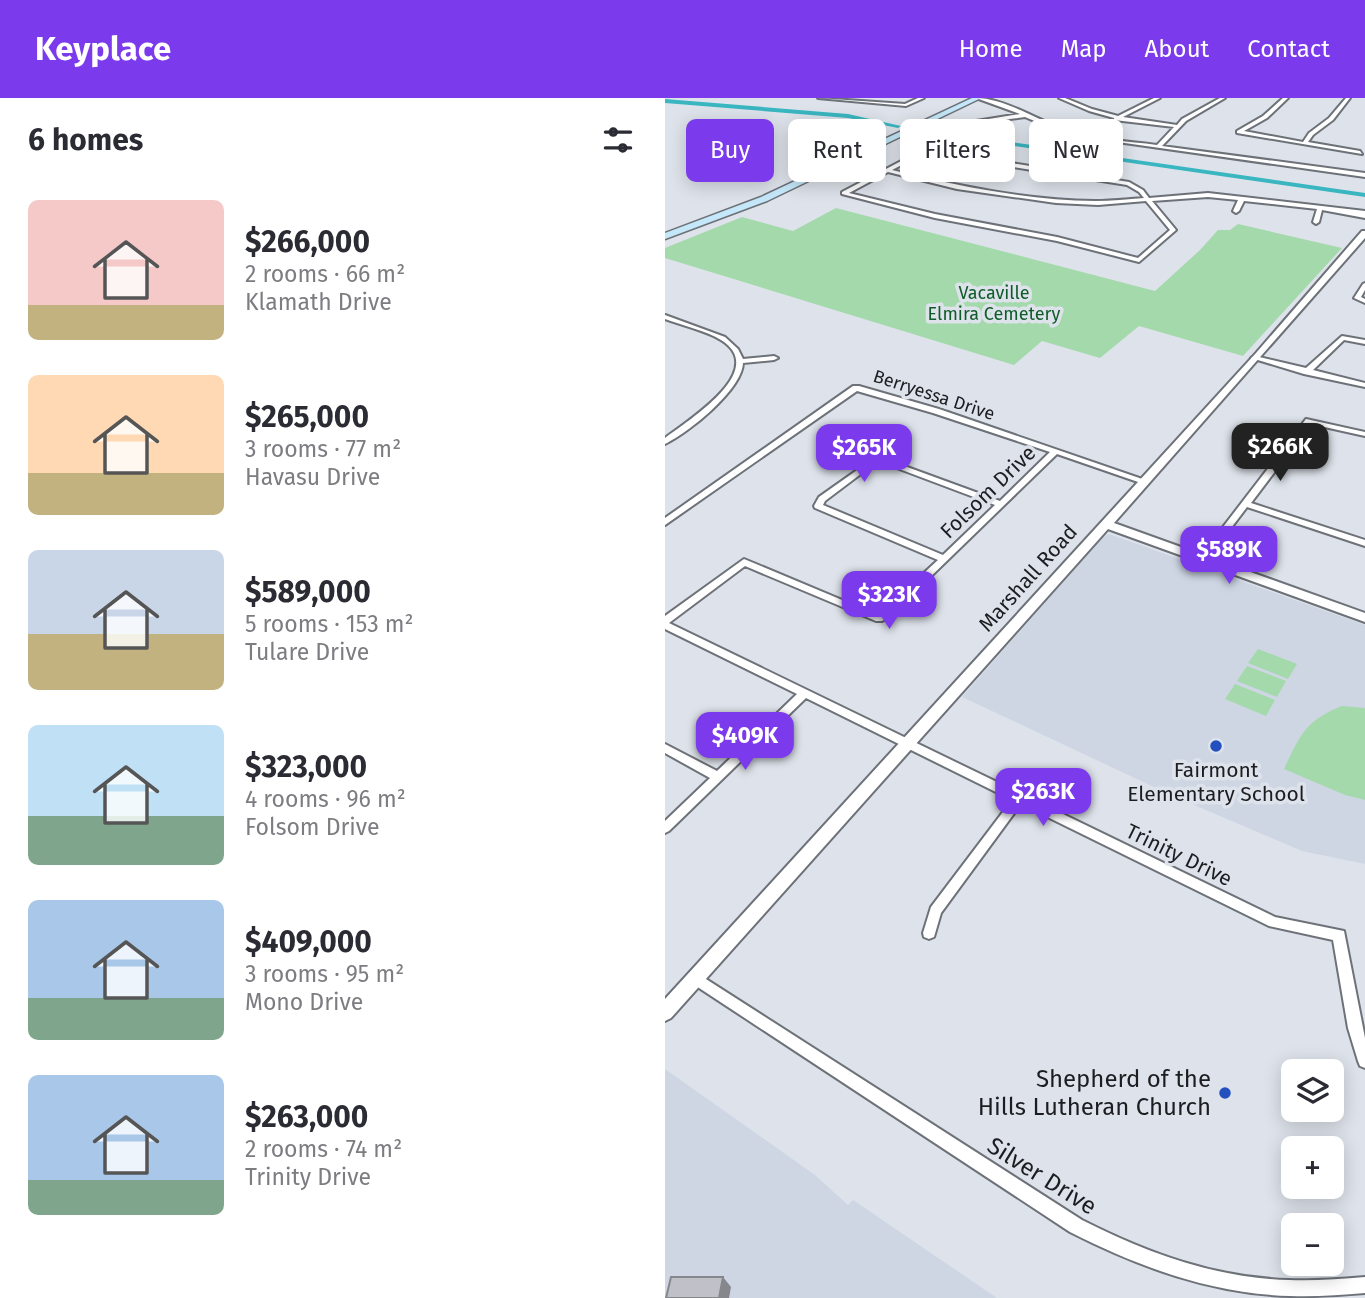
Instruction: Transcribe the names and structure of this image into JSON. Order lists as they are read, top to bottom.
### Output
{
  "streets": {
    "street": [
      "Berryessa Drive",
      "Folsom Drive",
      "Marshall Road",
      "Trinity Drive",
      "Silver Drive"
    ]
  },
  "crossings": [
    ["Berryessa Drive", "Folsom Drive"],
    ["Berryessa Drive", "Marshall Road"],
    ["Folsom Drive", "Trinity Drive"],
    ["Marshall Road", "Trinity Drive"],
    ["Marshall Road", "Silver Drive"]
  ],
  "parks": ["Vacaville Elmira Cemetery"],
  "places": ["Fairmont Elementary School", "Shepherd of the Hills Lutheran Church"],
  "page": {
    "header": "Keyplace",
    "nav": [
      "Home",
      "Map",
      "About",
      "Contact"
    ],
    "heading": "6 homes",
    "chip": [
      "Buy",
      "Rent",
      "Filters",
      "New"
    ],
    "list": [
      {
        "name": "$266,000",
        "note": "2 rooms · 66 m² · Klamath Drive"
      },
      {
        "name": "$265,000",
        "note": "3 rooms · 77 m² · Havasu Drive"
      },
      {
        "name": "$589,000",
        "note": "5 rooms · 153 m² · Tulare Drive"
      },
      {
        "name": "$323,000",
        "note": "4 rooms · 96 m² · Folsom Drive"
      },
      {
        "name": "$409,000",
        "note": "3 rooms · 95 m² · Mono Drive"
      },
      {
        "name": "$263,000",
        "note": "2 rooms · 74 m² · Trinity Drive"
      }
    ],
    "price": [
      "$266K",
      "$265K",
      "$589K",
      "$323K",
      "$409K",
      "$263K"
    ],
    "map_buttons": ["+", "−"]
  }
}
